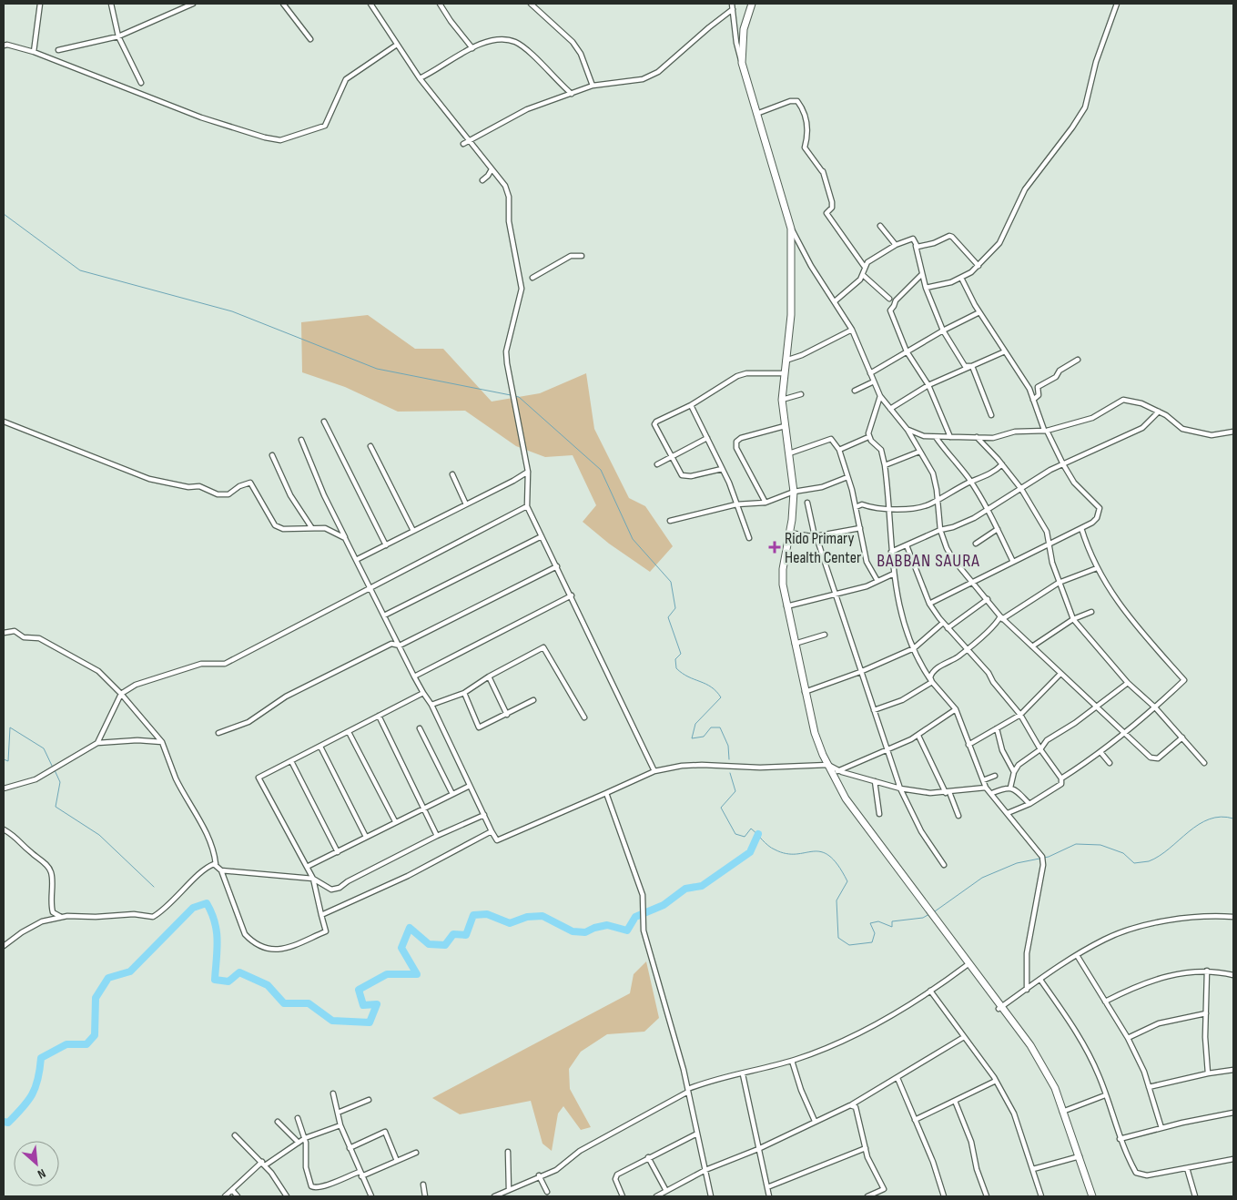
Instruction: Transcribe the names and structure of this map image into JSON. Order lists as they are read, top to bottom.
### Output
{
  "districts": ["BABBAN SAURA"],
  "places": {
    "health": ["Rido Primary Health Center"]
  },
  "north": "bottom right"
}
